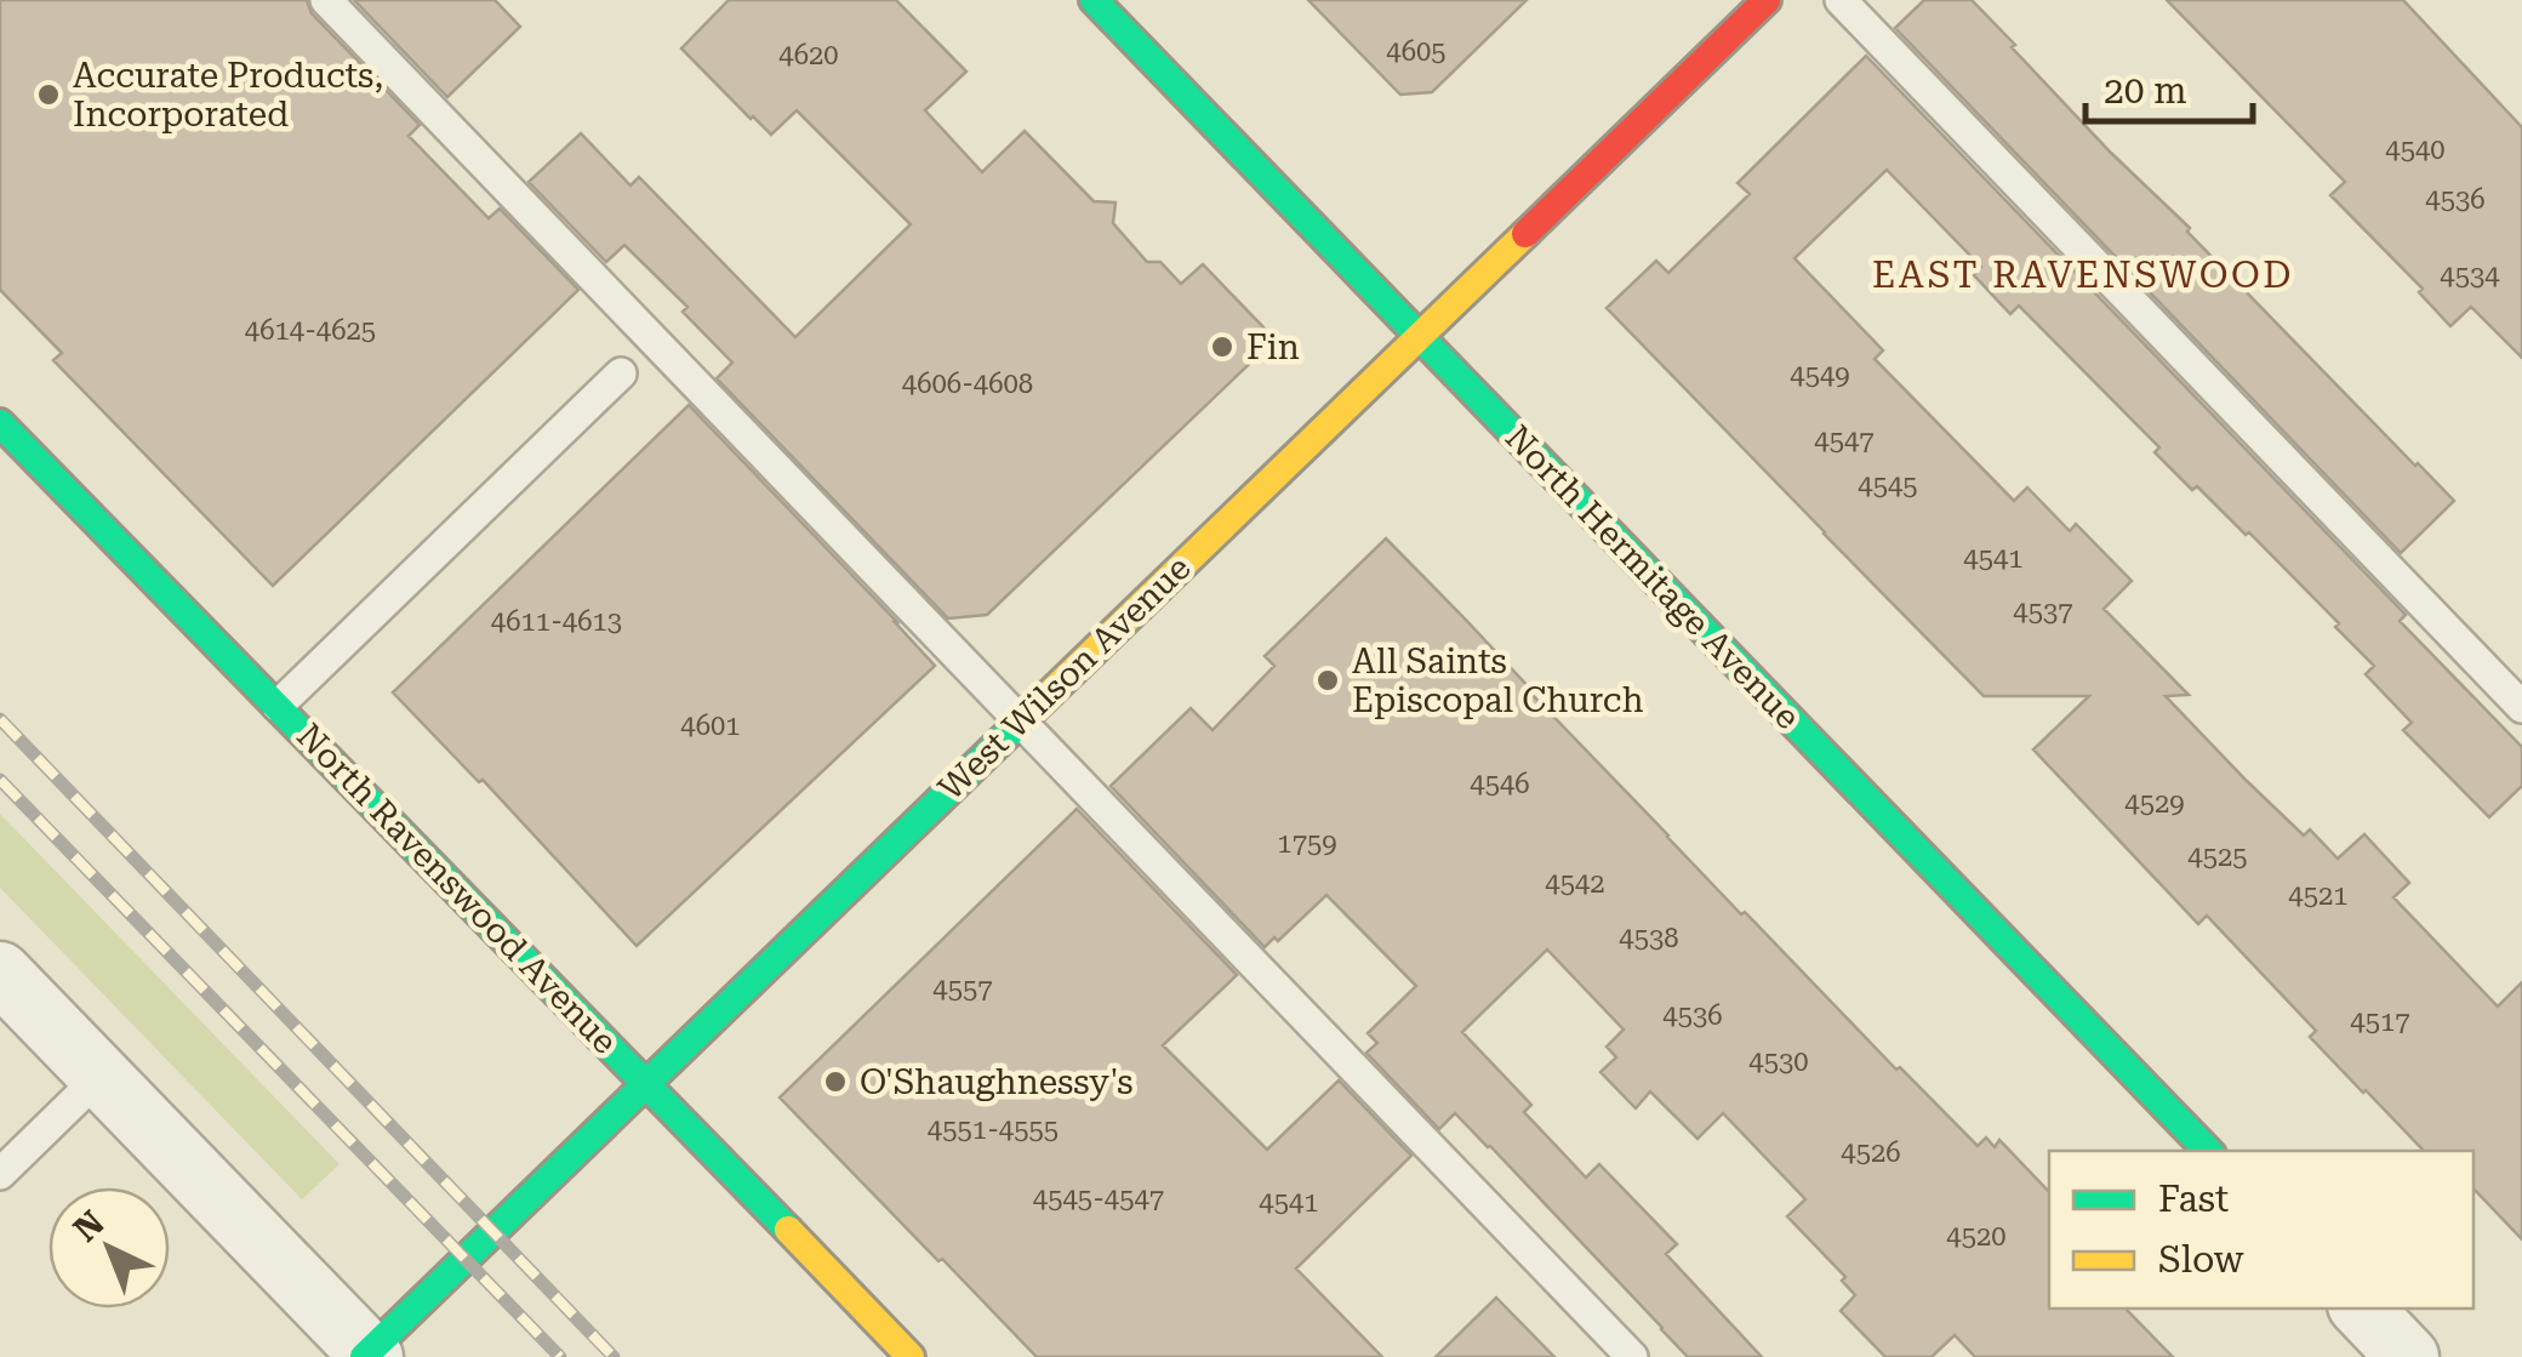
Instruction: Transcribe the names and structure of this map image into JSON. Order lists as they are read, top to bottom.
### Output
{
  "streets": {
    "street": ["North Hermitage Avenue", "West Wilson Avenue", "North Ravenswood Avenue"]
  },
  "crossings": [
    ["North Hermitage Avenue", "West Wilson Avenue"],
    ["West Wilson Avenue", "North Ravenswood Avenue"]
  ],
  "districts": ["EAST RAVENSWOOD"],
  "places": [
    "Accurate Products, Incorporated",
    "Fin",
    "All Saints Episcopal Church",
    "O'Shaughnessy's"
  ],
  "house_numbers": [
    "4605",
    "4620",
    "4540",
    "4536",
    "4534",
    "4614-4625",
    "4549",
    "4606-4608",
    "4547",
    "4545",
    "4541",
    "4537",
    "4611-4613",
    "4601",
    "4546",
    "4529",
    "1759",
    "4525",
    "4542",
    "4521",
    "4538",
    "4557",
    "4536",
    "4517",
    "4530",
    "4551-4555",
    "4526",
    "4545-4547",
    "4541",
    "4520"
  ],
  "legend": ["Fast", "Slow"],
  "scale_bar": "20 m",
  "north": "top left"
}
